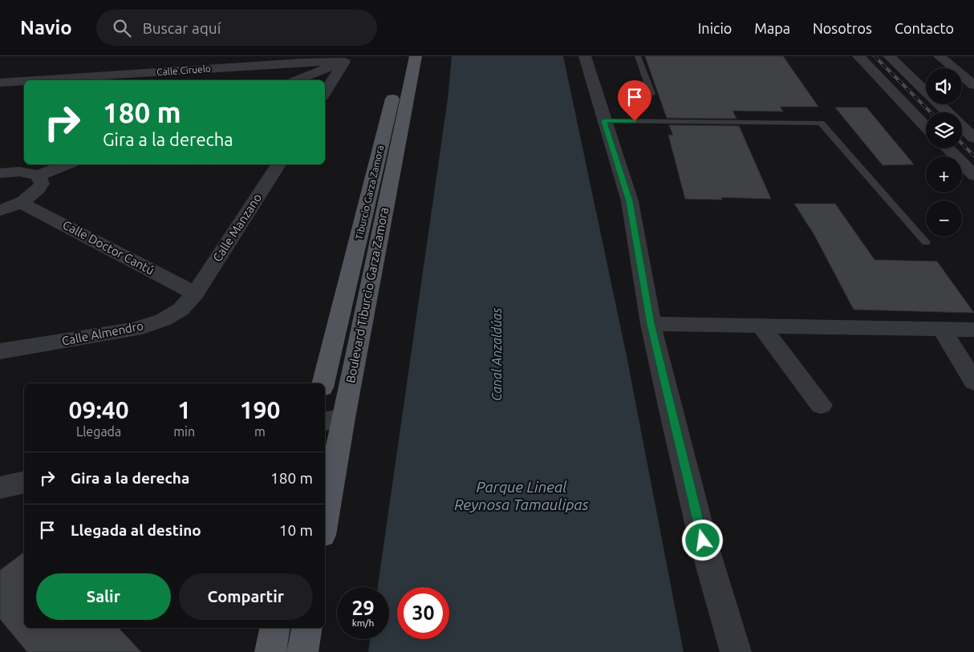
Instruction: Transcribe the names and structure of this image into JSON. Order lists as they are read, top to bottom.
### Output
{
  "streets": {
    "main road": ["Tiburcio Garza Zamora", "Boulevard Tiburcio Garza Zamora"],
    "street": [
      "Calle Ciruelo",
      "Calle Manzano",
      "Calle Doctor Cantú",
      "Calle Almendro"
    ]
  },
  "crossings": [
    ["Tiburcio Garza Zamora", "Boulevard Tiburcio Garza Zamora"],
    ["Calle Manzano", "Calle Doctor Cantú"],
    ["Calle Manzano", "Calle Almendro"],
    ["Calle Doctor Cantú", "Calle Almendro"]
  ],
  "water": ["Canal Anzaldúas", "Parque Lineal Reynosa Tamaulipas"],
  "page": {
    "header": "Navio",
    "search": "Buscar aquí",
    "nav": [
      "Inicio",
      "Mapa",
      "Nosotros",
      "Contacto"
    ],
    "map_buttons": ["+", "−"],
    "turn": ["180 m", "Gira a la derecha"],
    "eta": [
      "09:40",
      "Llegada",
      "1",
      "min",
      "190",
      "m"
    ],
    "list": [
      {
        "name": "Gira a la derecha",
        "value": "180 m"
      },
      {
        "name": "Llegada al destino",
        "value": "10 m"
      }
    ],
    "buttons": ["Salir", "Compartir"],
    "speed": "29 km/h",
    "limit": "30"
  }
}
